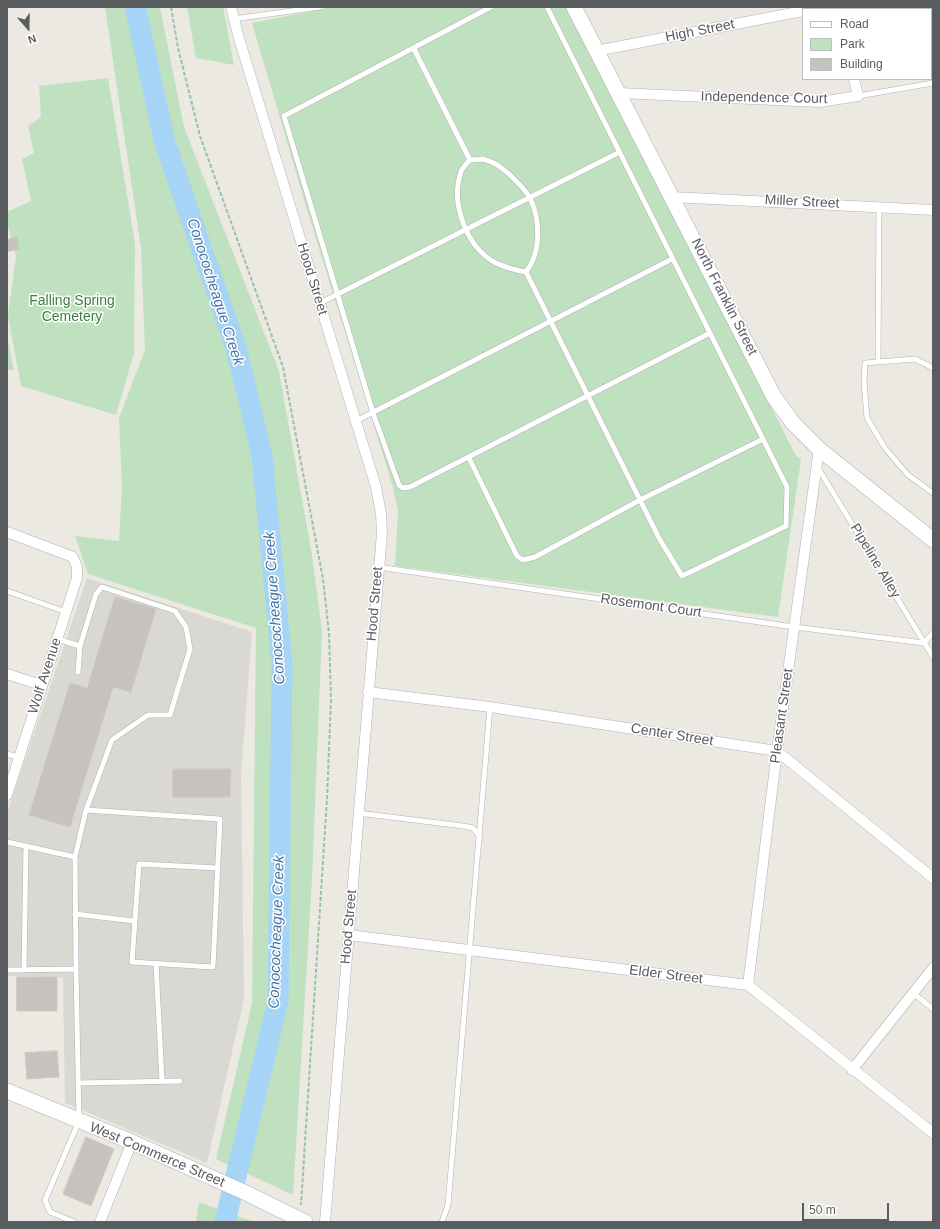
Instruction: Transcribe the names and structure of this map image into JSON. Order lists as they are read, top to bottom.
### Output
{
  "streets": {
    "street": [
      "High Street",
      "Independence Court",
      "Miller Street",
      "Hood Street",
      "North Franklin Street",
      "Wolf Avenue",
      "Pleasant Street",
      "Center Street",
      "Elder Street",
      "West Commerce Street"
    ],
    "lane": ["Pipeline Alley", "Rosemont Court"]
  },
  "crossings": [
    ["High Street", "North Franklin Street"],
    ["Independence Court", "North Franklin Street"],
    ["Miller Street", "North Franklin Street"],
    ["Hood Street", "Rosemont Court"],
    ["Hood Street", "Center Street"],
    ["Hood Street", "Elder Street"],
    ["North Franklin Street", "Pleasant Street"],
    ["Pipeline Alley", "Rosemont Court"],
    ["Pipeline Alley", "Pleasant Street"],
    ["Rosemont Court", "Pleasant Street"],
    ["Pleasant Street", "Center Street"],
    ["Pleasant Street", "Elder Street"]
  ],
  "water": ["Conococheague Creek"],
  "parks": ["Falling Spring Cemetery"],
  "legend": ["Road", "Park", "Building"],
  "scale_bar": "50 m",
  "north": "bottom"
}
